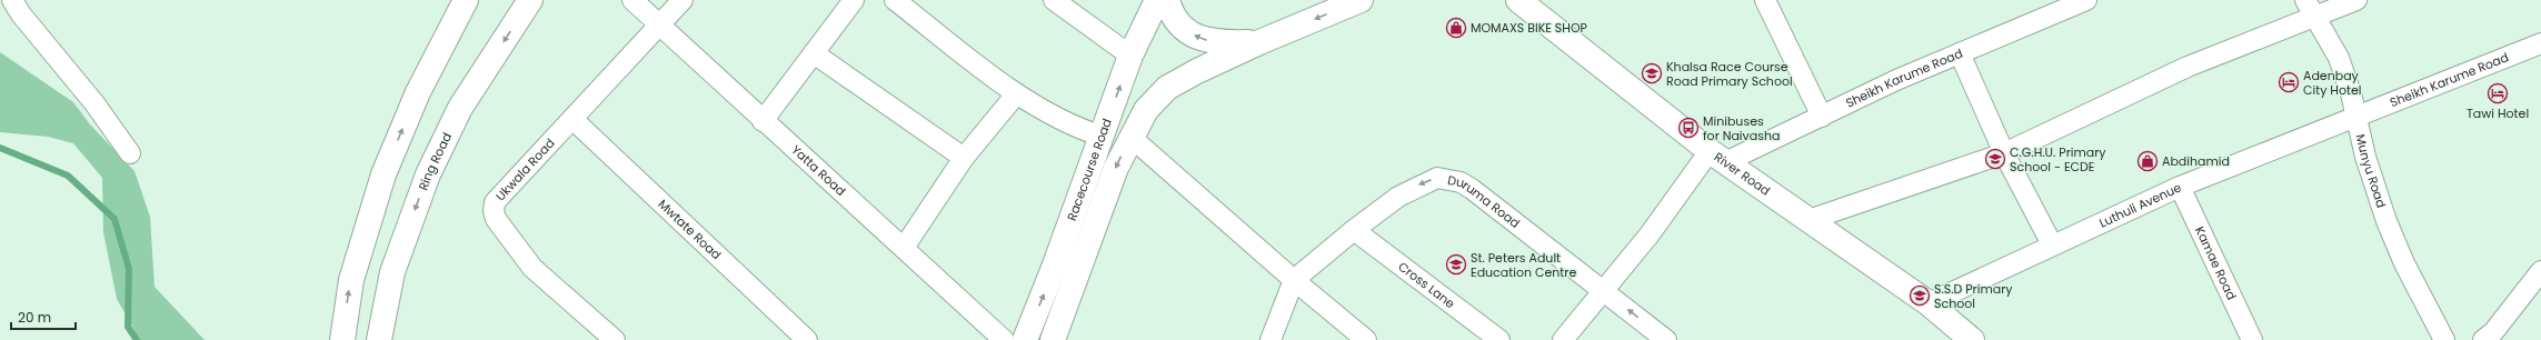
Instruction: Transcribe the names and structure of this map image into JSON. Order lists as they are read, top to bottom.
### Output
{
  "streets": {
    "main road": ["Ring Road", "Racecourse Road", "River Road"],
    "street": [
      "Sheikh Karume Road",
      "Ukwala Road",
      "Yatta Road",
      "Munyu Road",
      "Duruma Road",
      "Luthuli Avenue",
      "Mwtate Road",
      "Kamae Road",
      "Cross Lane"
    ]
  },
  "crossings": [
    ["Sheikh Karume Road", "Munyu Road"],
    ["Sheikh Karume Road", "River Road"],
    ["Sheikh Karume Road", "Duruma Road"],
    ["Sheikh Karume Road", "Luthuli Avenue"],
    ["Ukwala Road", "Yatta Road"],
    ["Ukwala Road", "Mwtate Road"],
    ["Munyu Road", "Luthuli Avenue"],
    ["River Road", "Luthuli Avenue"],
    ["Duruma Road", "Cross Lane"],
    ["Luthuli Avenue", "Kamae Road"]
  ],
  "one_way": ["Duruma Road"],
  "places": {
    "shop": ["MOMAXS BIKE SHOP", "Abdihamid"],
    "school or university": [
      "Khalsa Race Course Road Primary School",
      "C.G.H.U. Primary School - ECDE",
      "St. Peters Adult Education Centre",
      "S.S.D Primary School"
    ],
    "hotel": ["Adenbay City Hotel", "Tawi Hotel"],
    "bus stop": ["Minibuses for Naivasha"]
  },
  "scale_bar": "20 m"
}
